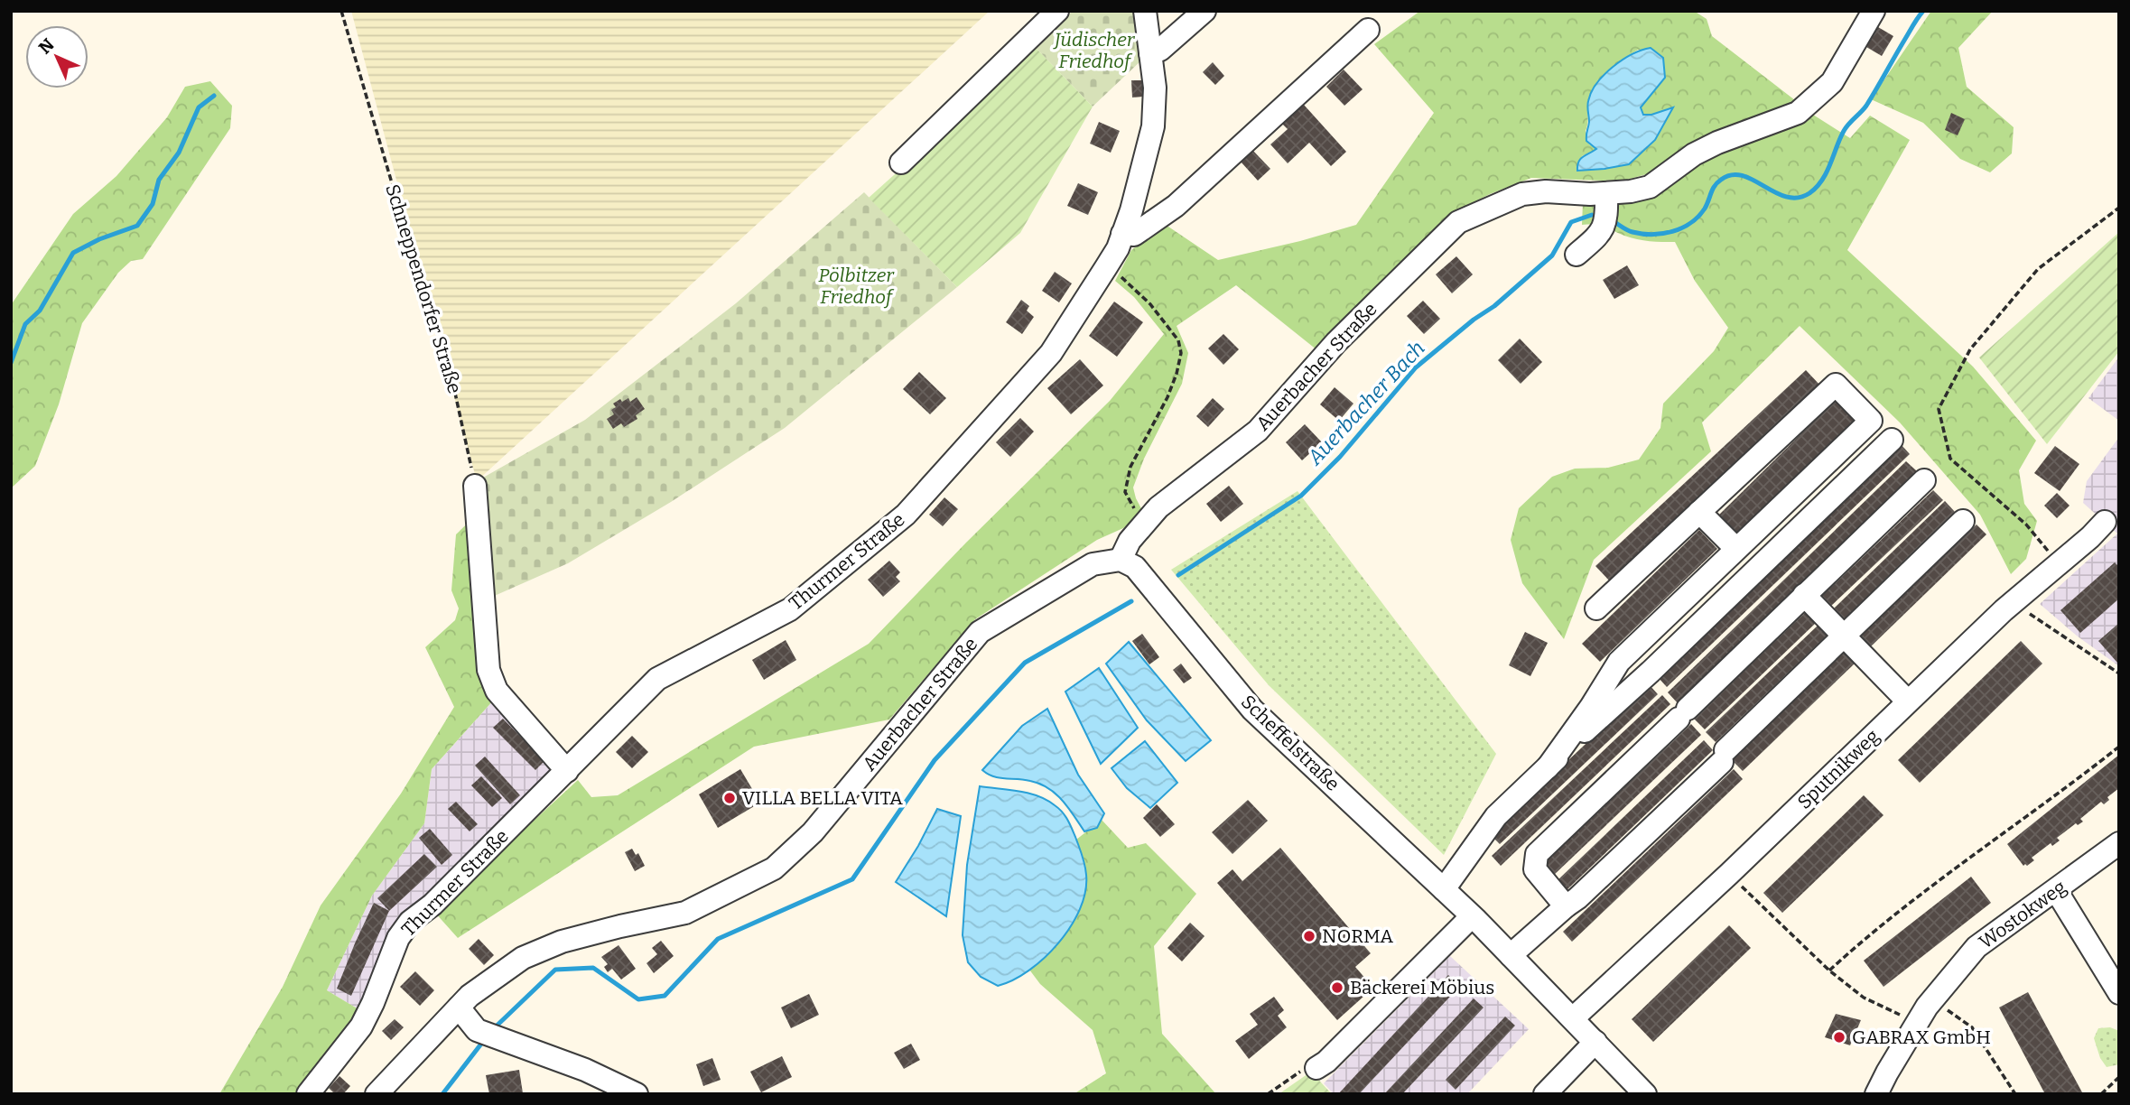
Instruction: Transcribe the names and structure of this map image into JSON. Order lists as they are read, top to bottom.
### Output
{
  "streets": {
    "street": [
      "Auerbacher Straße",
      "Thurmer Straße",
      "Scheffelstraße",
      "Sputnikweg",
      "Wostokweg"
    ],
    "path": ["Schneppendorfer Straße"]
  },
  "crossings": [
    ["Auerbacher Straße", "Scheffelstraße"],
    ["Scheffelstraße", "Sputnikweg"]
  ],
  "water": ["Auerbacher Bach"],
  "parks": ["Jüdischer Friedhof", "Pölbitzer Friedhof"],
  "places": [
    "VILLA BELLA VITA",
    "NORMA",
    "Bäckerei Möbius",
    "GABRAX GmbH"
  ],
  "north": "top left"
}
